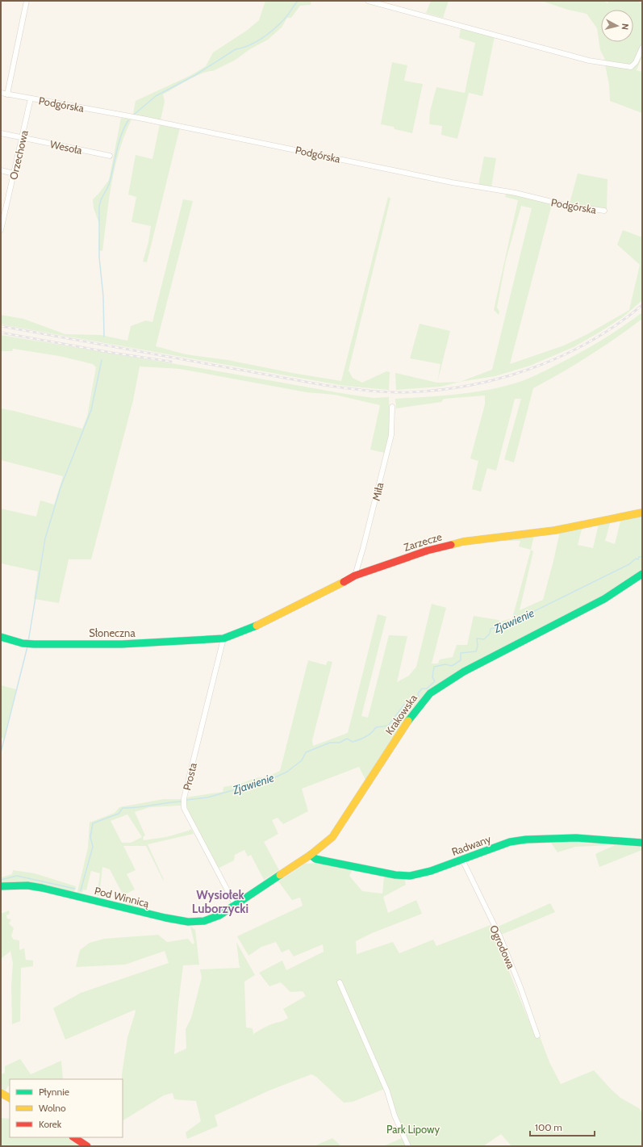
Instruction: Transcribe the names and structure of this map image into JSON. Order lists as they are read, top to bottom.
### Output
{
  "streets": {
    "street": [
      "Podgórska",
      "Wesoła",
      "Orzechowa",
      "Miła",
      "Zarzecze",
      "Słoneczna",
      "Krakowska",
      "Prosta",
      "Radwany",
      "Pod Winnicą",
      "Ogrodowa"
    ]
  },
  "crossings": [
    ["Podgórska", "Orzechowa"],
    ["Wesoła", "Orzechowa"],
    ["Miła", "Zarzecze"],
    ["Zarzecze", "Słoneczna"],
    ["Zarzecze", "Prosta"],
    ["Słoneczna", "Prosta"],
    ["Krakowska", "Prosta"],
    ["Krakowska", "Radwany"],
    ["Krakowska", "Pod Winnicą"],
    ["Prosta", "Pod Winnicą"],
    ["Radwany", "Ogrodowa"]
  ],
  "districts": ["Wysiołek Luborzycki"],
  "water": ["Zjawienie"],
  "parks": ["Park Lipowy"],
  "legend": ["Płynnie", "Wolno", "Korek"],
  "scale_bar": "100 m",
  "north": "right"
}
